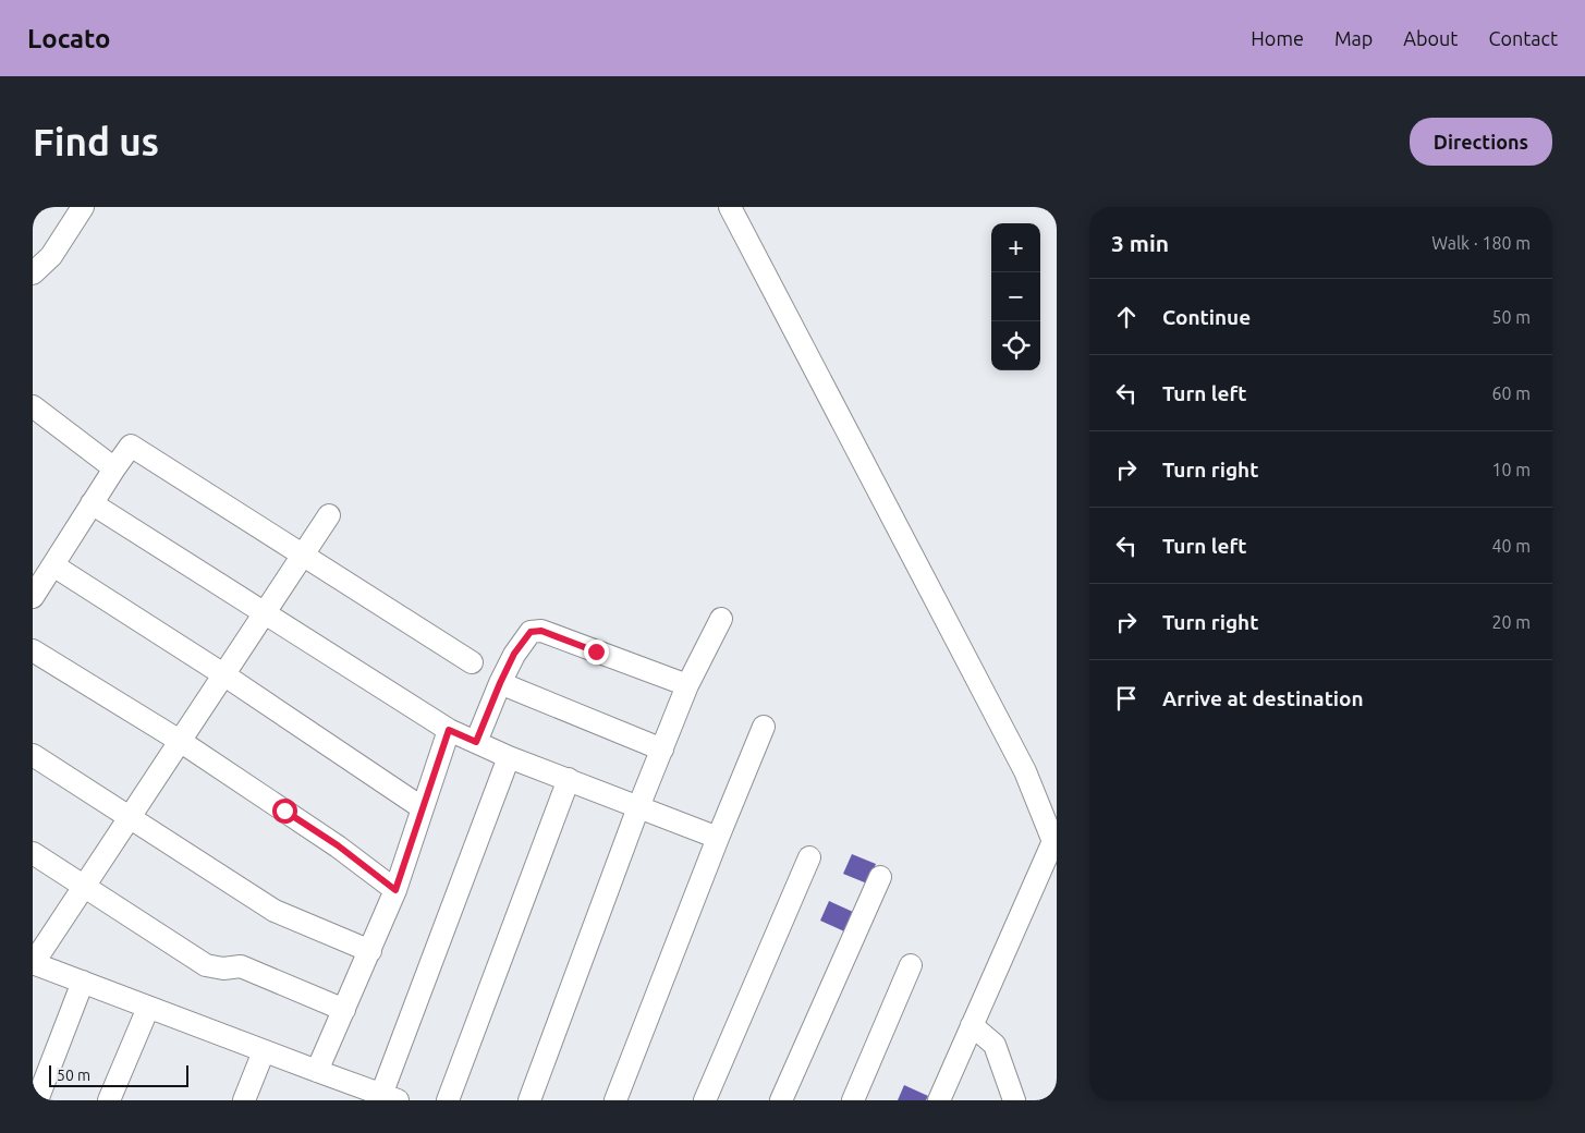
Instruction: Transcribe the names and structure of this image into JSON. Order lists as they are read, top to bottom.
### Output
{
  "scale_bar": "50 m",
  "page": {
    "header": "Locato",
    "nav": [
      "Home",
      "Map",
      "About",
      "Contact"
    ],
    "buttons": "Directions",
    "title": "Find us",
    "heading": ["3 min", "Walk · 180 m"],
    "map_buttons": ["+", "−"],
    "list": [
      ["Continue", "50 m"],
      ["Turn left", "60 m"],
      ["Turn right", "10 m"],
      ["Turn left", "40 m"],
      ["Turn right", "20 m"],
      "Arrive at destination"
    ],
    "scale": "50 m"
  }
}
